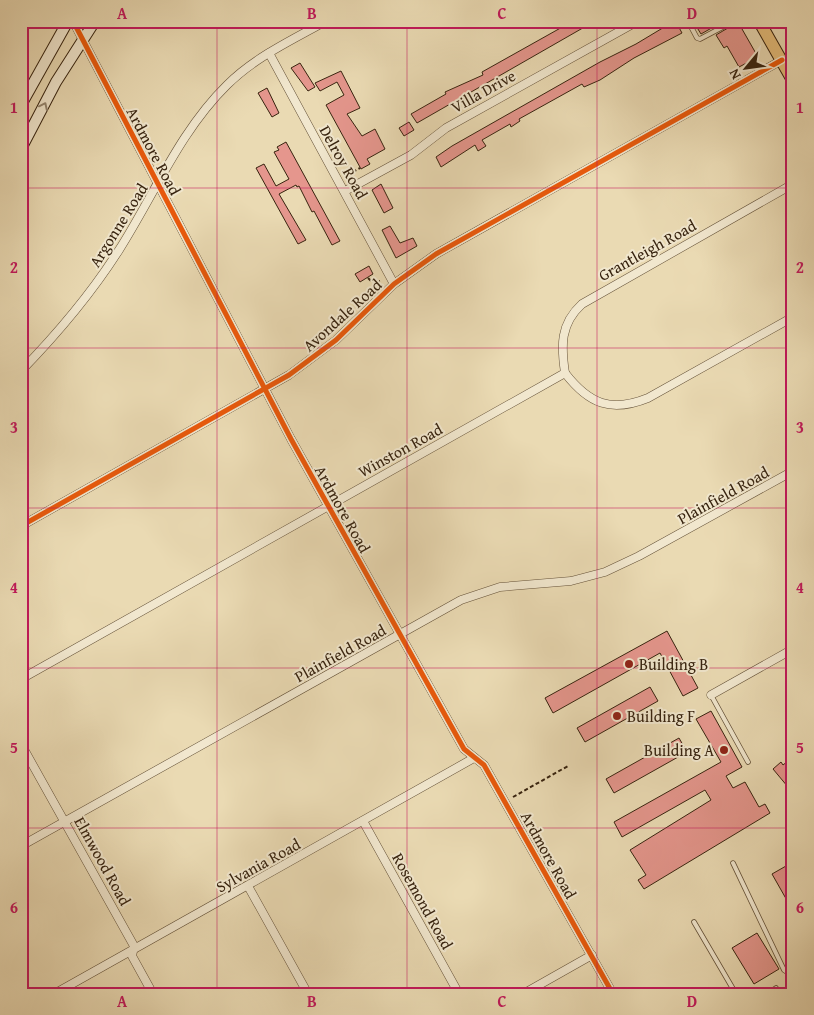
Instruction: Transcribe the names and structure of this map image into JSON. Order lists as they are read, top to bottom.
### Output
{
  "streets": {
    "street": [
      "Villa Drive",
      "Ardmore Road",
      "Delroy Road",
      "Argonne Road",
      "Grantleigh Road",
      "Avondale Road",
      "Winston Road",
      "Plainfield Road",
      "Elmwood Road",
      "Sylvania Road",
      "Rosemond Road"
    ]
  },
  "crossings": [
    ["Villa Drive", "Delroy Road"],
    ["Ardmore Road", "Argonne Road"],
    ["Ardmore Road", "Avondale Road"],
    ["Ardmore Road", "Winston Road"],
    ["Ardmore Road", "Plainfield Road"],
    ["Ardmore Road", "Sylvania Road"],
    ["Delroy Road", "Argonne Road"],
    ["Delroy Road", "Avondale Road"],
    ["Grantleigh Road", "Winston Road"],
    ["Plainfield Road", "Elmwood Road"],
    ["Elmwood Road", "Sylvania Road"],
    ["Sylvania Road", "Rosemond Road"]
  ],
  "places": ["Building B", "Building F", "Building A"],
  "north": "bottom left",
  "grid": {
    "columns": [
      "A",
      "B",
      "C",
      "D"
    ],
    "rows": [
      "1",
      "2",
      "3",
      "4",
      "5",
      "6"
    ]
  }
}
